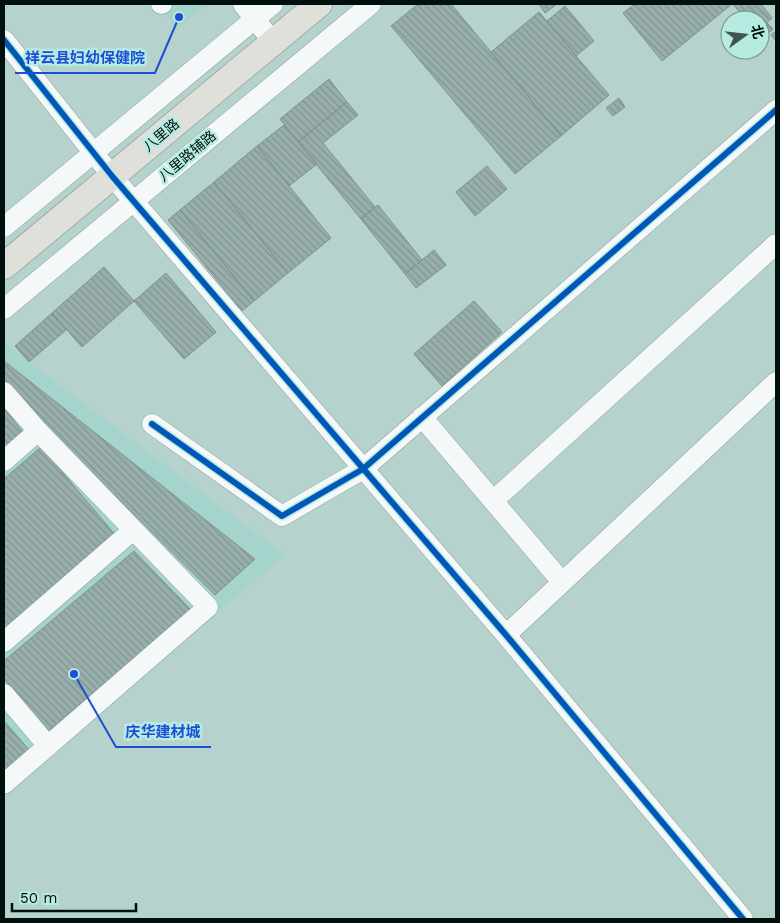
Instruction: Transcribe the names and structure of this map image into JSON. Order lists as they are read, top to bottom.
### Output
{
  "streets": {
    "main road": ["八里路"],
    "street": ["八里路辅路"]
  },
  "places": ["祥云县妇幼保健院", "庆华建材城"],
  "scale_bar": "50 m",
  "north": "right"
}
